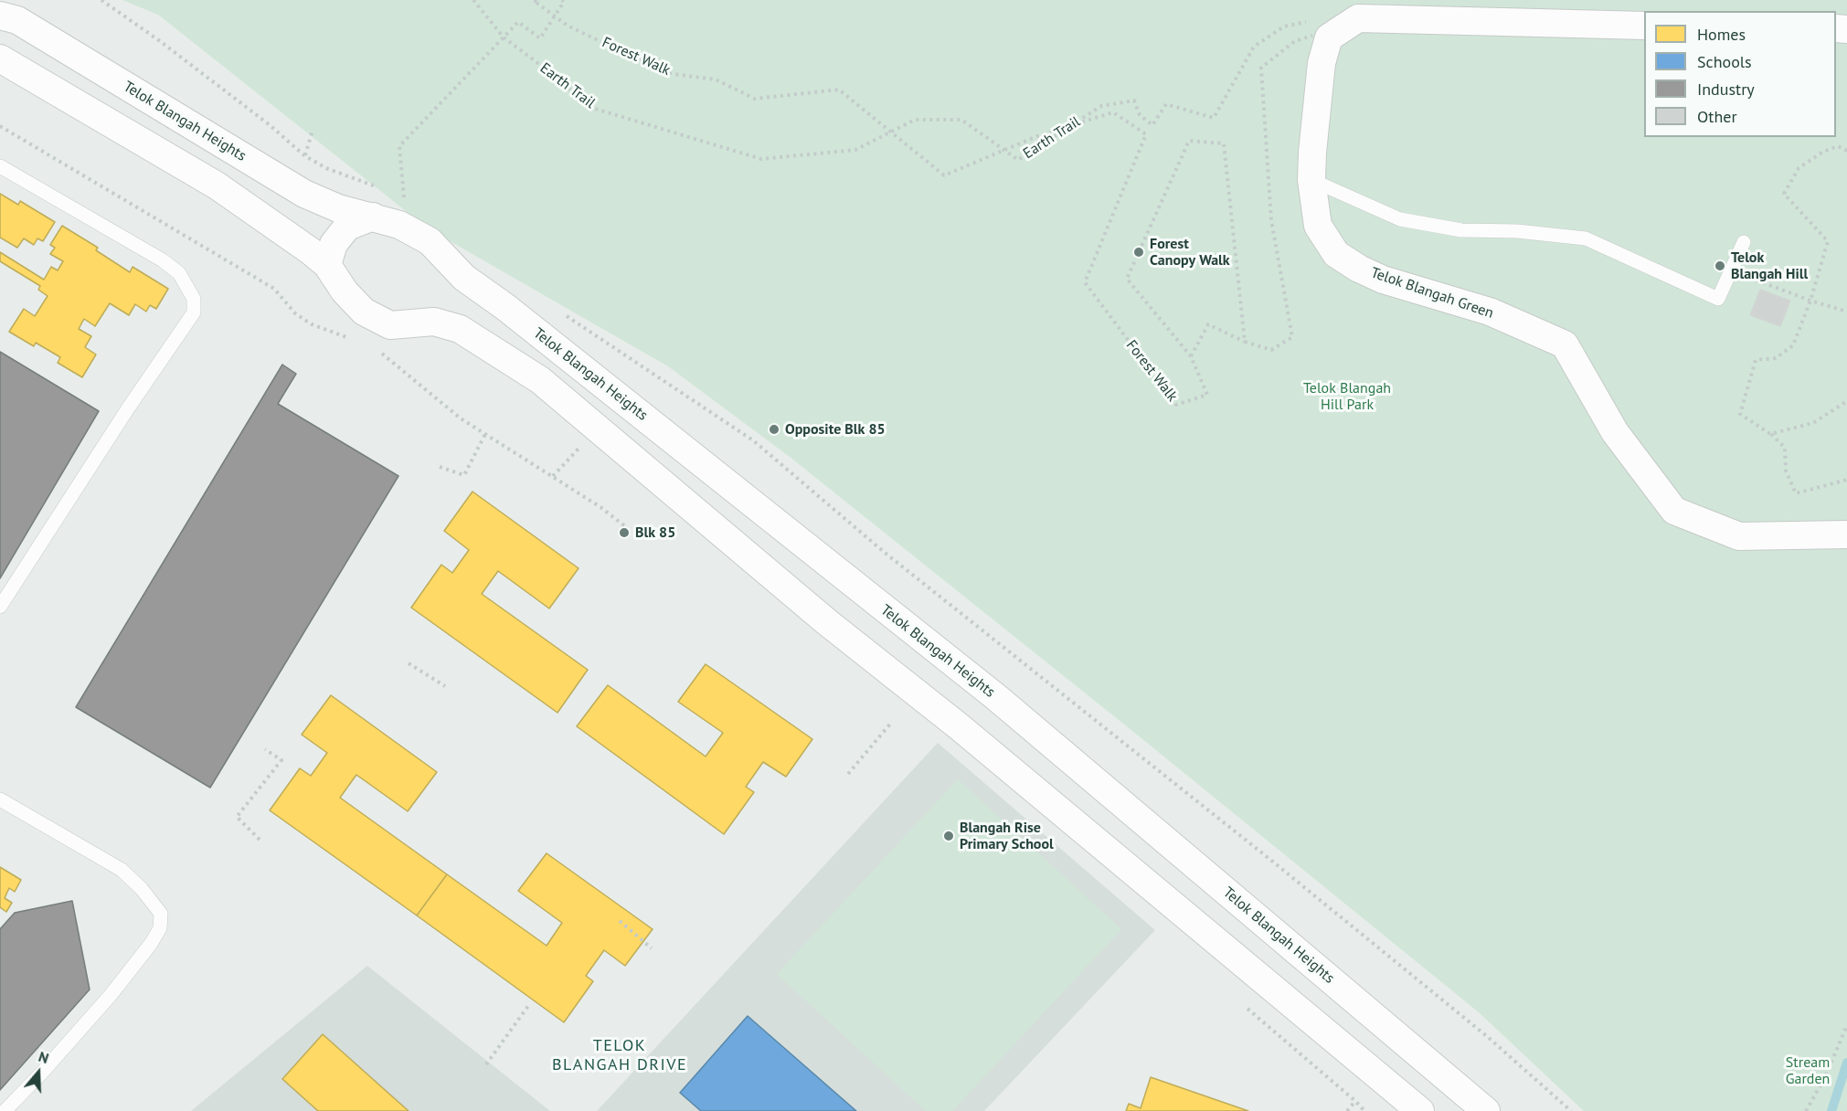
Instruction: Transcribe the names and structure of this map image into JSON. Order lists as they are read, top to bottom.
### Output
{
  "streets": {
    "street": ["Telok Blangah Heights", "Telok Blangah Green"],
    "path": ["Forest Walk", "Earth Trail"]
  },
  "crossings": [
    ["Earth Trail", "Telok Blangah Green"]
  ],
  "districts": ["TELOK BLANGAH DRIVE"],
  "parks": ["Telok Blangah Hill Park", "Stream Garden"],
  "places": [
    "Forest Canopy Walk",
    "Telok Blangah Hill",
    "Opposite Blk 85",
    "Blk 85",
    "Blangah Rise Primary School"
  ],
  "legend": [
    "Homes",
    "Schools",
    "Industry",
    "Other"
  ],
  "north": "top"
}
